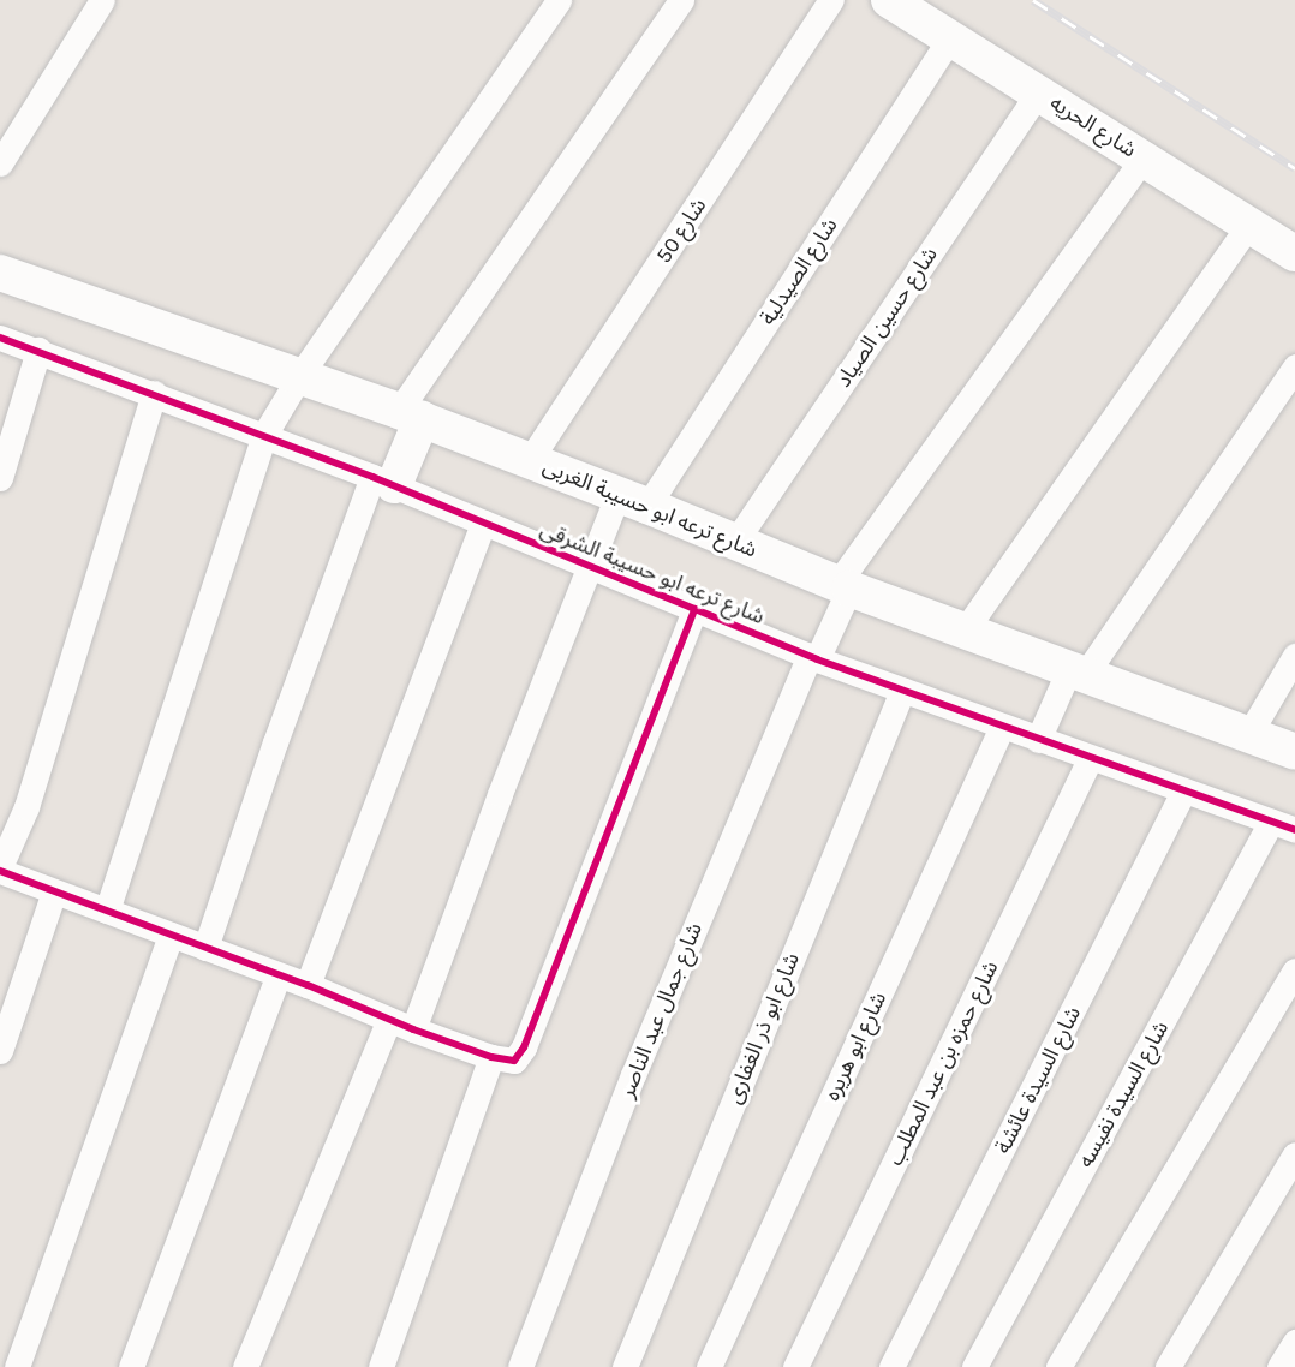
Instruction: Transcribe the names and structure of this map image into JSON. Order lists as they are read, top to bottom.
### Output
{
  "streets": {
    "street": [
      "شارع الحريه",
      "شارع 50",
      "شارع الصيدلية",
      "شارع حسين الصياد",
      "شارع ترعه ابو حسيبة الغربى",
      "شارع ترعه ابو حسيبة الشرقى",
      "شارع جمال عبد الناصر",
      "شارع ابو ذر الغفارى",
      "شارع ابو هريره",
      "شارع حمزه بن عبد المطلب",
      "شارع السيدة عائشة",
      "شارع السيدة نفيسه"
    ]
  },
  "crossings": [
    ["شارع الحريه", "شارع الصيدلية"],
    ["شارع الحريه", "شارع حسين الصياد"],
    ["شارع الحريه", "شارع جمال عبد الناصر"],
    ["شارع 50", "شارع ترعه ابو حسيبة الغربى"],
    ["شارع الصيدلية", "شارع ترعه ابو حسيبة الغربى"],
    ["شارع الصيدلية", "شارع ترعه ابو حسيبة الشرقى"],
    ["شارع حسين الصياد", "شارع ترعه ابو حسيبة الغربى"],
    ["شارع ترعه ابو حسيبة الغربى", "شارع جمال عبد الناصر"],
    ["شارع ترعه ابو حسيبة الشرقى", "شارع جمال عبد الناصر"],
    ["شارع ترعه ابو حسيبة الشرقى", "شارع ابو ذر الغفارى"],
    ["شارع ترعه ابو حسيبة الشرقى", "شارع ابو هريره"],
    ["شارع ترعه ابو حسيبة الشرقى", "شارع حمزه بن عبد المطلب"],
    ["شارع ترعه ابو حسيبة الشرقى", "شارع السيدة عائشة"],
    ["شارع ترعه ابو حسيبة الشرقى", "شارع السيدة نفيسه"]
  ]
}
